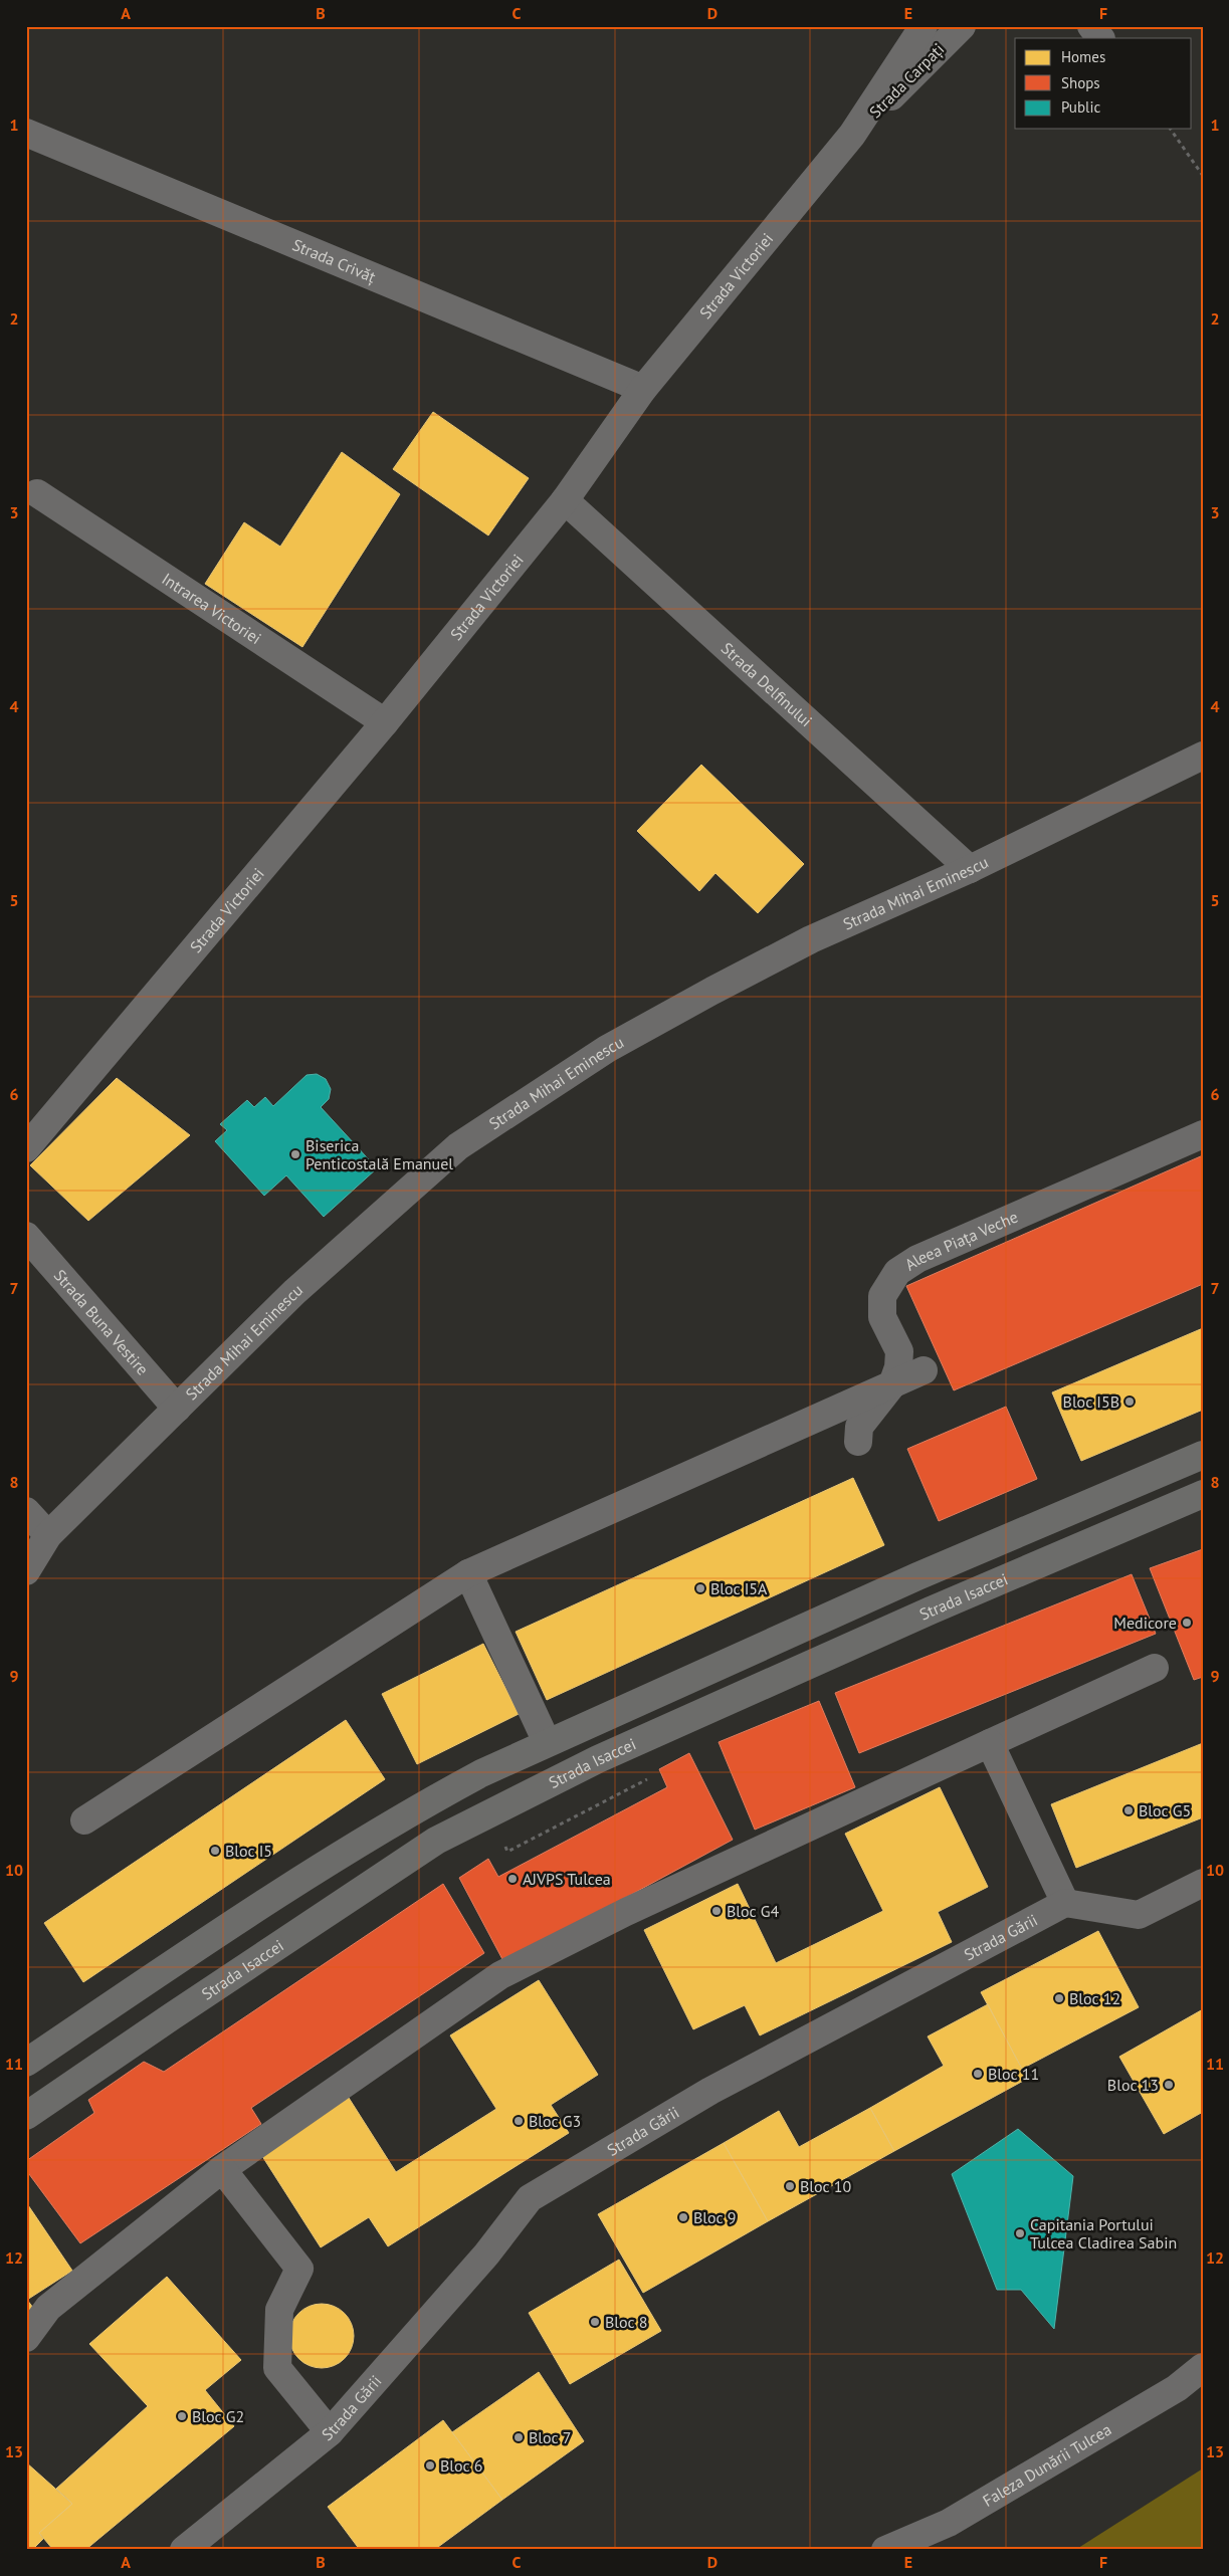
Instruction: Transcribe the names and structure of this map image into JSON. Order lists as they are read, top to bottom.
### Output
{
  "streets": {
    "main road": ["Strada Isaccei"],
    "street": [
      "Strada Carpați",
      "Strada Crivăț",
      "Strada Victoriei",
      "Intrarea Victoriei",
      "Strada Delfinului",
      "Strada Mihai Eminescu",
      "Aleea Piața Veche",
      "Strada Buna Vestire",
      "Strada Gării",
      "Faleza Dunării Tulcea"
    ]
  },
  "crossings": [
    ["Strada Carpați", "Strada Victoriei"],
    ["Strada Crivăț", "Strada Victoriei"],
    ["Strada Victoriei", "Intrarea Victoriei"],
    ["Strada Victoriei", "Strada Delfinului"],
    ["Strada Delfinului", "Strada Mihai Eminescu"],
    ["Strada Mihai Eminescu", "Strada Buna Vestire"]
  ],
  "places": [
    "Biserica Penticostală Emanuel",
    "Bloc I5B",
    "Bloc I5A",
    "Medicore",
    "Bloc G5",
    "Bloc I5",
    "AJVPS Tulcea",
    "Bloc G4",
    "Bloc 12",
    "Bloc 11",
    "Bloc 13",
    "Bloc G3",
    "Bloc 10",
    "Bloc 9",
    "Capitania Portului Tulcea Cladirea Sabin",
    "Bloc 8",
    "Bloc G2",
    "Bloc 7",
    "Bloc 6"
  ],
  "legend": ["Homes", "Shops", "Public"],
  "grid": {
    "columns": [
      "A",
      "B",
      "C",
      "D",
      "E",
      "F"
    ],
    "rows": [
      "1",
      "2",
      "3",
      "4",
      "5",
      "6",
      "7",
      "8",
      "9",
      "10",
      "11",
      "12",
      "13"
    ]
  }
}
